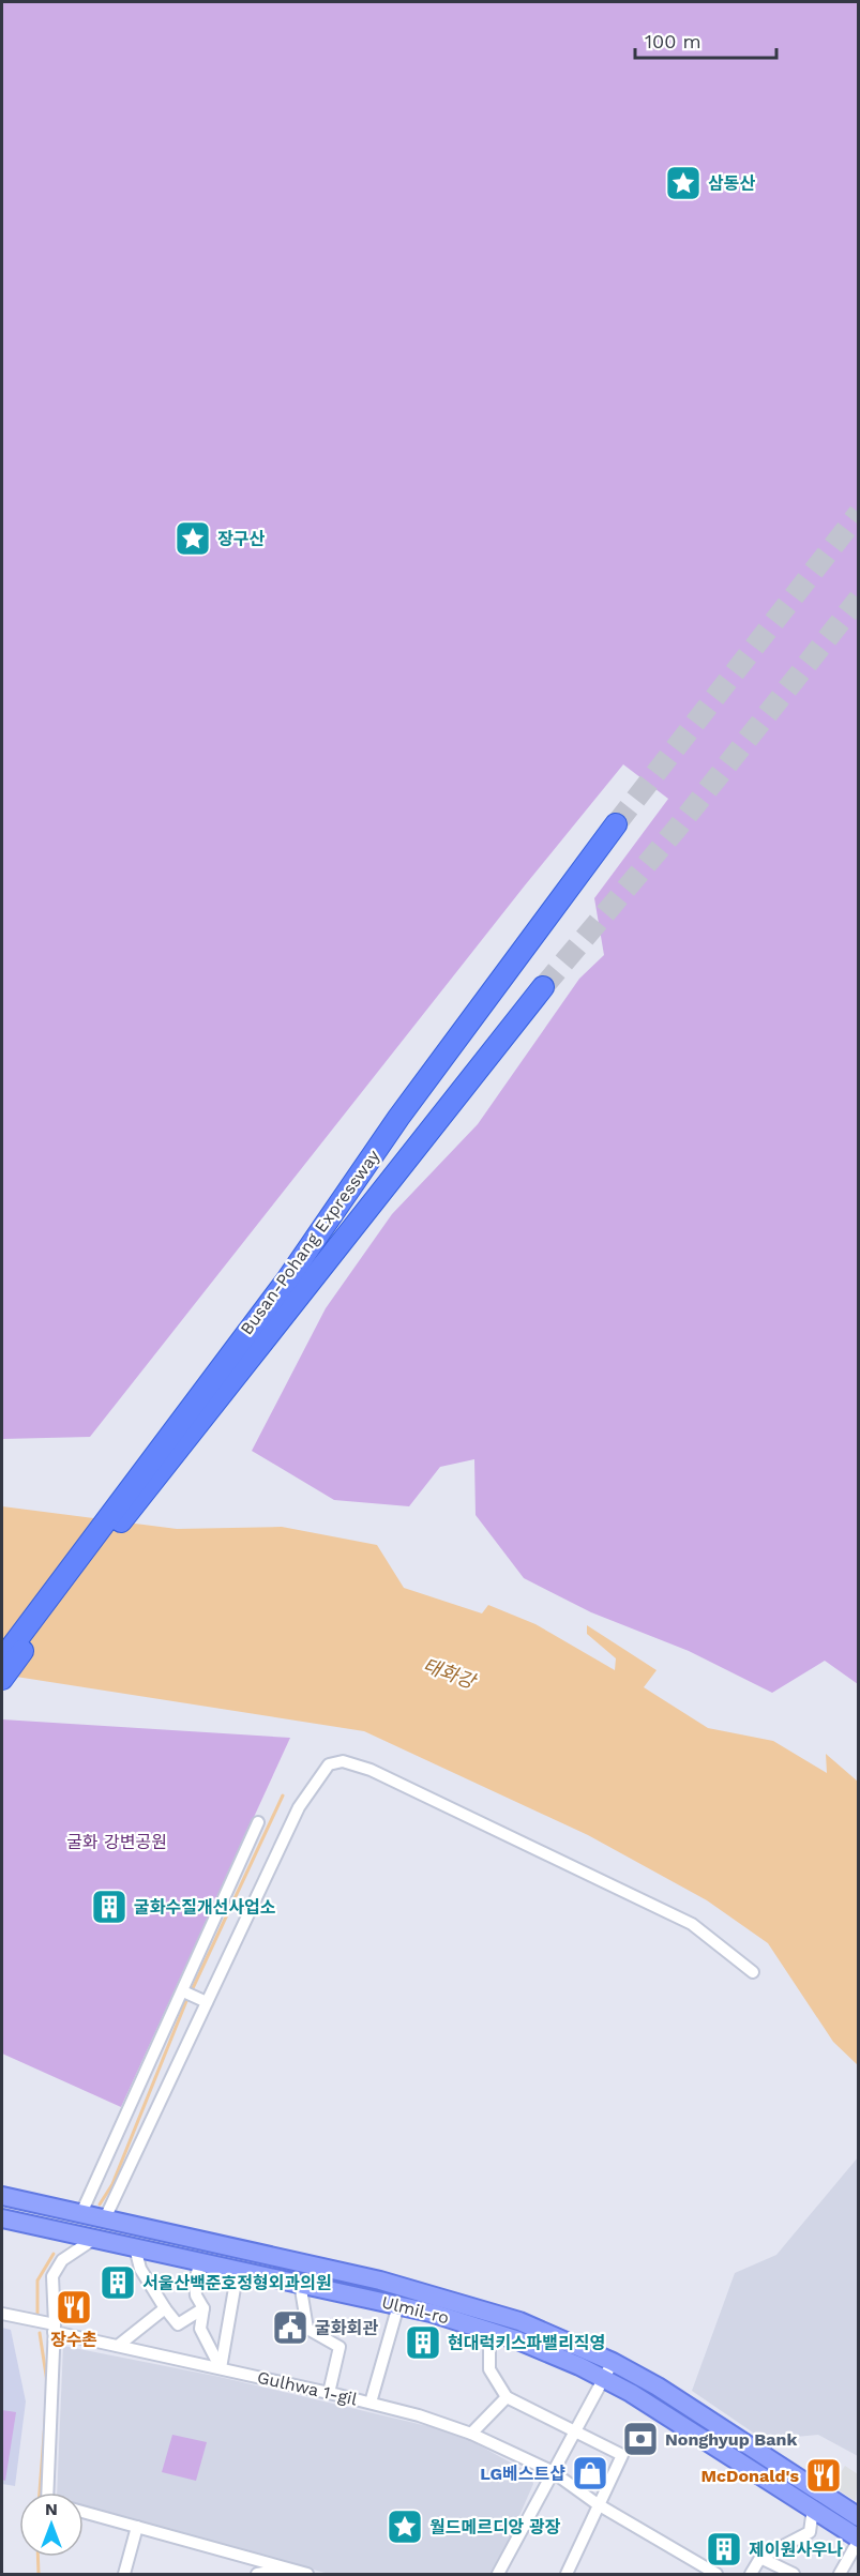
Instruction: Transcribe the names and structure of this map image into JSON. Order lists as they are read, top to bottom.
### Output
{
  "streets": {
    "highway": ["Busan-Pohang Expressway"],
    "main road": ["Ulmil-ro"],
    "street": ["Gulhwa 1-gil"]
  },
  "crossings": [
    ["Ulmil-ro", "Gulhwa 1-gil"]
  ],
  "water": ["태화강"],
  "parks": ["굴화 강변공원"],
  "places": {
    "place": ["삼동산", "장구산", "월드메르디앙 광장"],
    "building": [
      "굴화수질개선사업소",
      "서울산백준호정형외과의원",
      "현대럭키스파밸리직영",
      "제이원사우나"
    ],
    "restaurant": ["장수촌", "McDonald's"],
    "public building": ["굴화회관"],
    "bank": ["Nonghyup Bank"],
    "shop": ["LG베스트샵"]
  },
  "scale_bar": "100 m",
  "north": "top"
}
